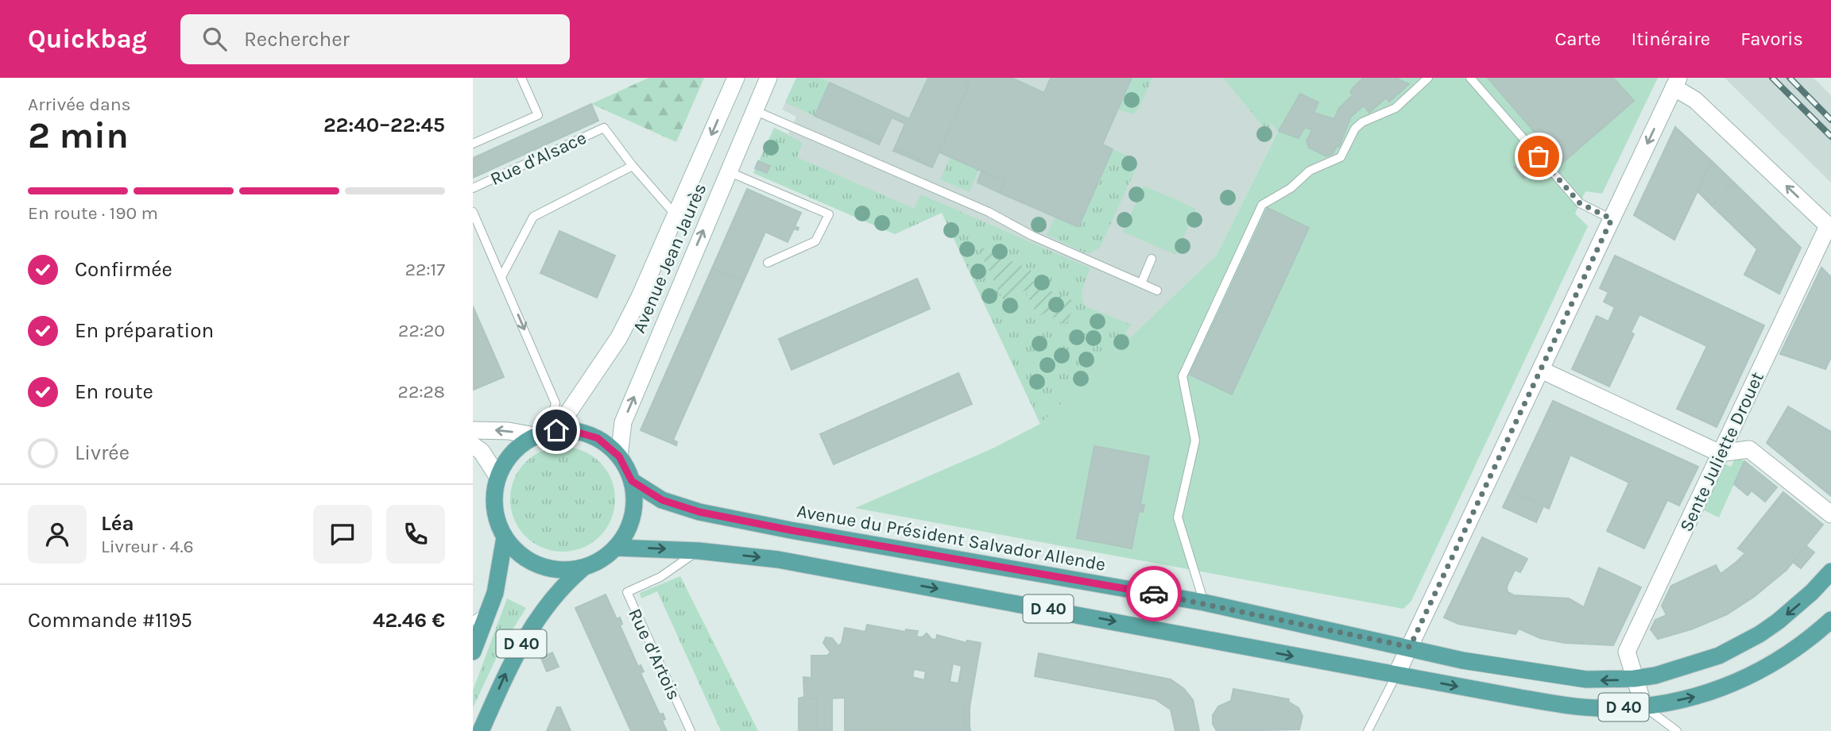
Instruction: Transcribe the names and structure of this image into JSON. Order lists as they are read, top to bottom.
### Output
{
  "streets": {
    "main road": ["Avenue du Président Salvador Allende", "D 40"],
    "street": ["Avenue Jean Jaurès", "Sente Juliette Drouet"],
    "lane": ["Rue d'Alsace", "Rue d'Artois"]
  },
  "crossings": [
    ["Avenue Jean Jaurès", "Avenue du Président Salvador Allende"],
    ["Avenue Jean Jaurès", "D 40"],
    ["Sente Juliette Drouet", "Avenue du Président Salvador Allende"],
    ["Sente Juliette Drouet", "D 40"],
    ["Avenue du Président Salvador Allende", "D 40"],
    ["D 40", "Rue d'Artois"]
  ],
  "page": {
    "header": "Quickbag",
    "search": "Rechercher",
    "nav": ["Carte", "Itinéraire", "Favoris"],
    "heading": ["2 min", "Arrivée dans", "22:40–22:45"],
    "panel": [
      "Léa",
      "Livreur · 4.6",
      "Commande #1195",
      "42.46 €"
    ],
    "bar": "En route · 190 m",
    "list": [
      ["Confirmée", "22:17"],
      ["En préparation", "22:20"],
      ["En route", "22:28"],
      "Livrée"
    ]
  }
}
